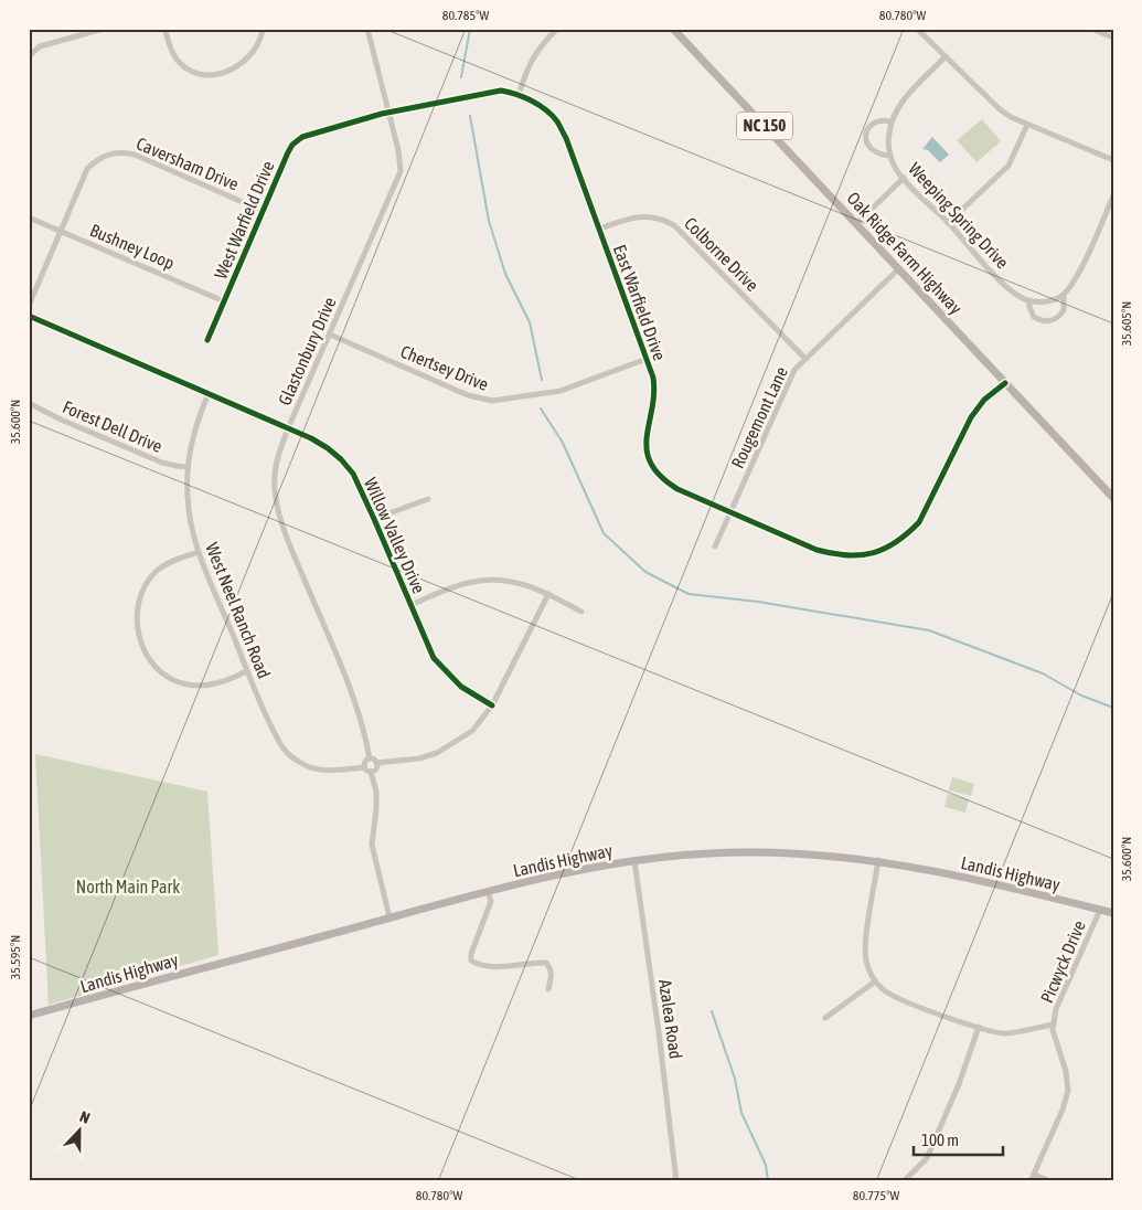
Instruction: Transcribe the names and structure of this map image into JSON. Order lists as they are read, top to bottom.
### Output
{
  "streets": {
    "main road": ["NC 150", "Oak Ridge Farm Highway", "Landis Highway"],
    "street": [
      "Caversham Drive",
      "Weeping Spring Drive",
      "West Warfield Drive",
      "Bushney Loop",
      "Colborne Drive",
      "East Warfield Drive",
      "Glastonbury Drive",
      "Chertsey Drive",
      "Rougemont Lane",
      "Forest Dell Drive",
      "Willow Valley Drive",
      "West Neel Ranch Road",
      "Picwyck Drive",
      "Azalea Road"
    ]
  },
  "crossings": [
    ["Caversham Drive", "West Warfield Drive"],
    ["Caversham Drive", "Bushney Loop"],
    ["West Warfield Drive", "Bushney Loop"],
    ["West Warfield Drive", "East Warfield Drive"],
    ["West Warfield Drive", "Glastonbury Drive"],
    ["Oak Ridge Farm Highway", "East Warfield Drive"],
    ["Oak Ridge Farm Highway", "Rougemont Lane"],
    ["Colborne Drive", "East Warfield Drive"],
    ["Colborne Drive", "Rougemont Lane"],
    ["East Warfield Drive", "Chertsey Drive"],
    ["East Warfield Drive", "Rougemont Lane"],
    ["Glastonbury Drive", "Chertsey Drive"],
    ["Glastonbury Drive", "Willow Valley Drive"],
    ["Glastonbury Drive", "West Neel Ranch Road"],
    ["Forest Dell Drive", "West Neel Ranch Road"],
    ["Willow Valley Drive", "West Neel Ranch Road"],
    ["Landis Highway", "Picwyck Drive"],
    ["Landis Highway", "Azalea Road"]
  ],
  "parks": ["North Main Park"],
  "scale_bar": "100 m",
  "north": "top",
  "coordinates": [
    "80.785°W",
    "80.780°W",
    "35.605°N",
    "35.600°N",
    "35.595°N",
    "80.775°W"
  ]
}
